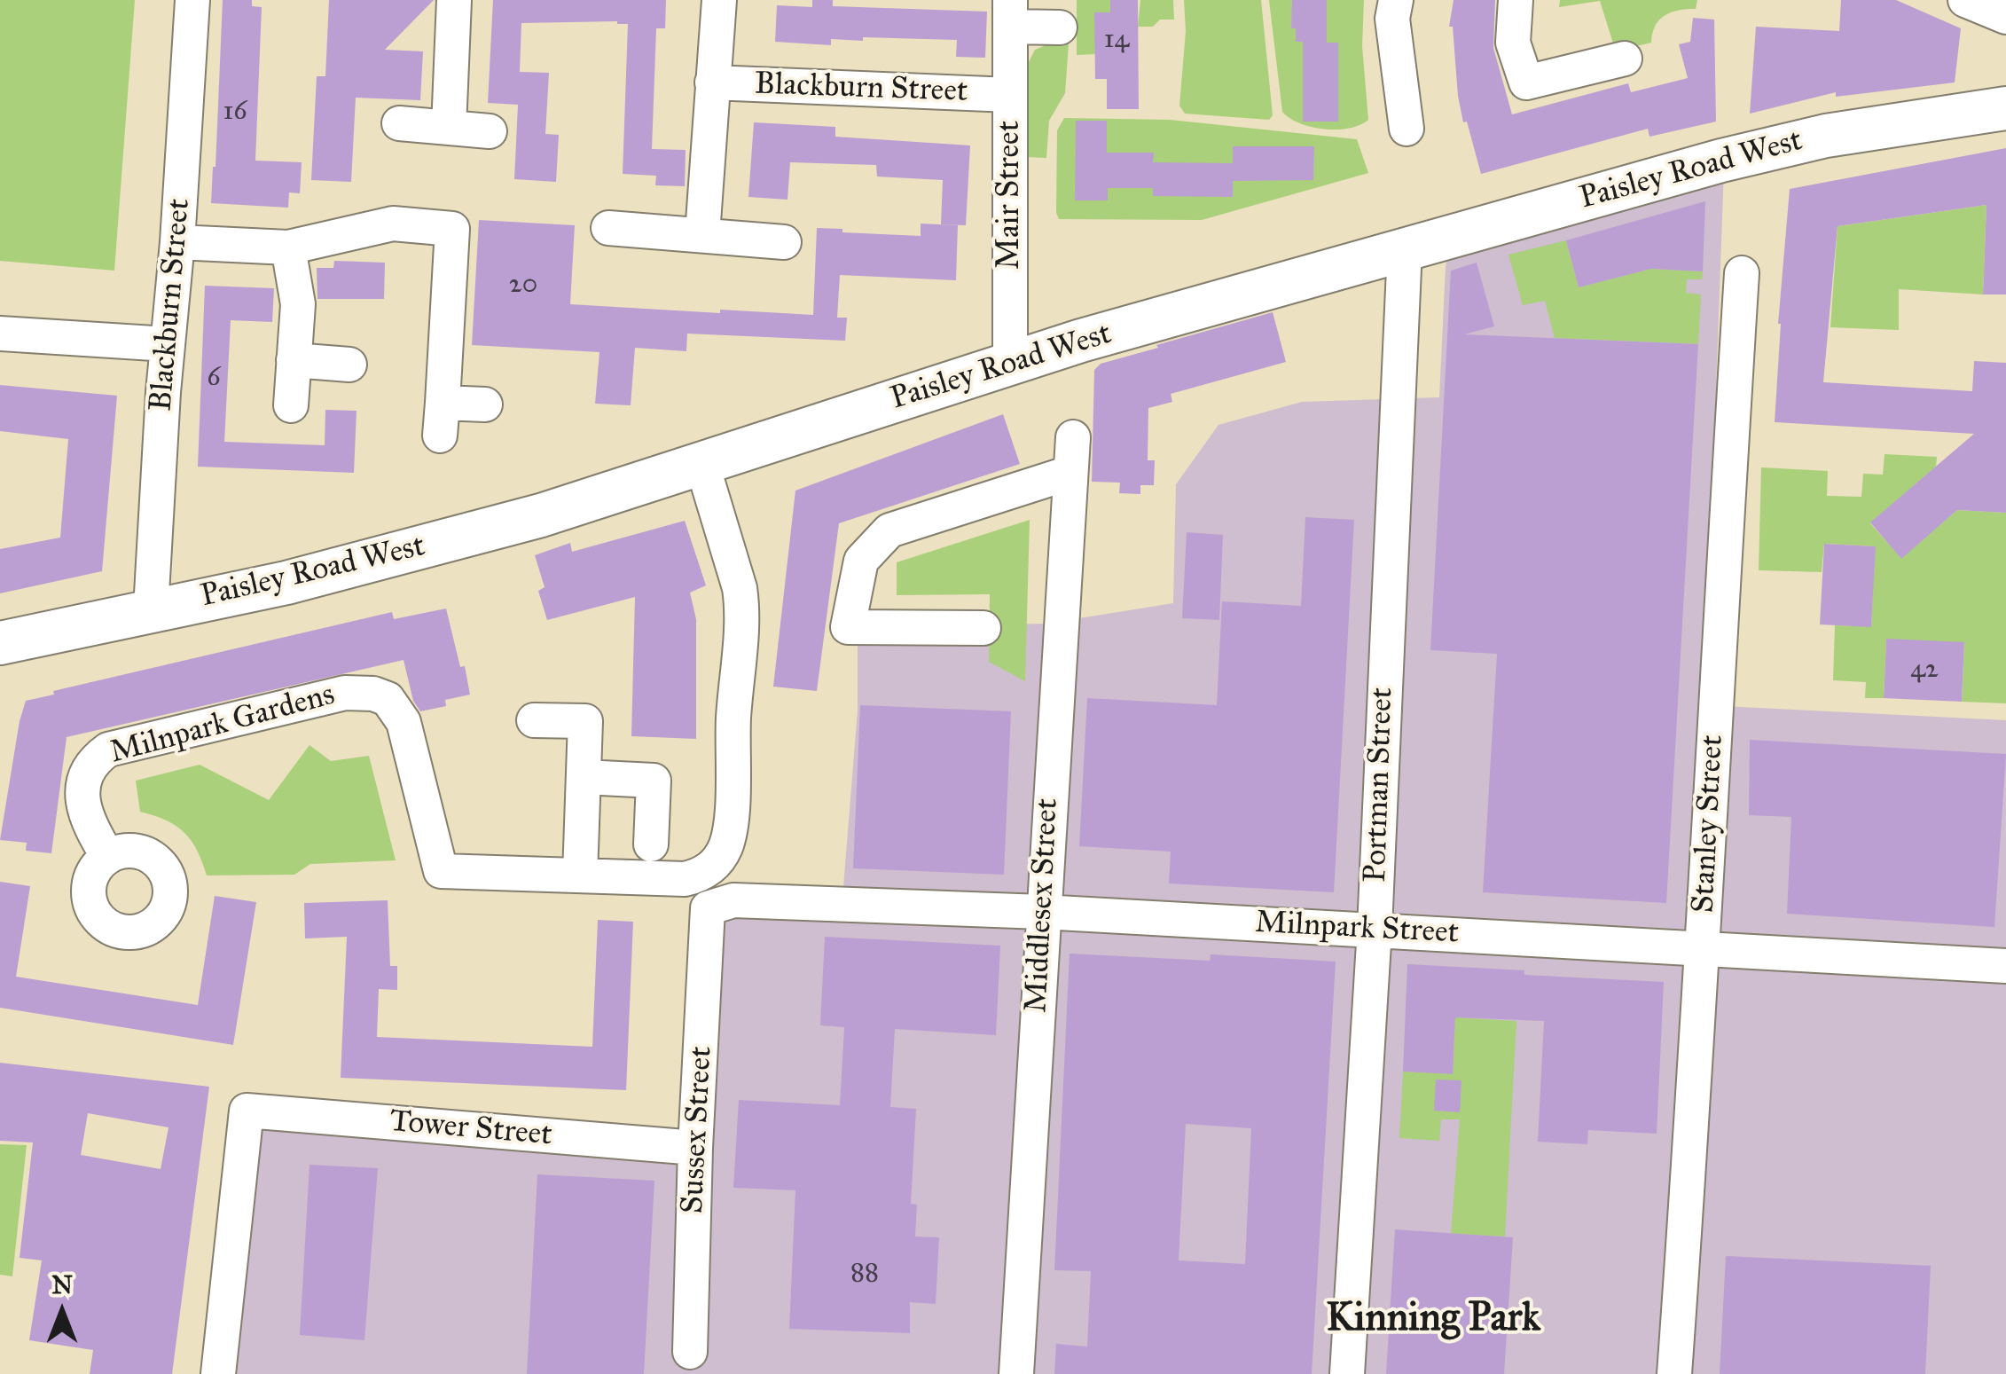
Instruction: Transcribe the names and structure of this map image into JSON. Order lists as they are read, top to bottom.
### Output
{
  "streets": {
    "main road": ["Paisley Road West"],
    "street": [
      "Blackburn Street",
      "Mair Street",
      "Milnpark Gardens",
      "Portman Street",
      "Stanley Street",
      "Middlesex Street",
      "Milnpark Street",
      "Tower Street",
      "Sussex Street"
    ]
  },
  "crossings": [
    ["Blackburn Street", "Paisley Road West"],
    ["Blackburn Street", "Mair Street"],
    ["Paisley Road West", "Mair Street"],
    ["Paisley Road West", "Milnpark Gardens"],
    ["Paisley Road West", "Portman Street"],
    ["Portman Street", "Milnpark Street"],
    ["Stanley Street", "Milnpark Street"],
    ["Middlesex Street", "Milnpark Street"],
    ["Milnpark Street", "Sussex Street"],
    ["Tower Street", "Sussex Street"]
  ],
  "districts": ["Kinning Park"],
  "house_numbers": [
    "14",
    "16",
    "20",
    "6",
    "42",
    "88"
  ],
  "north": "top"
}
